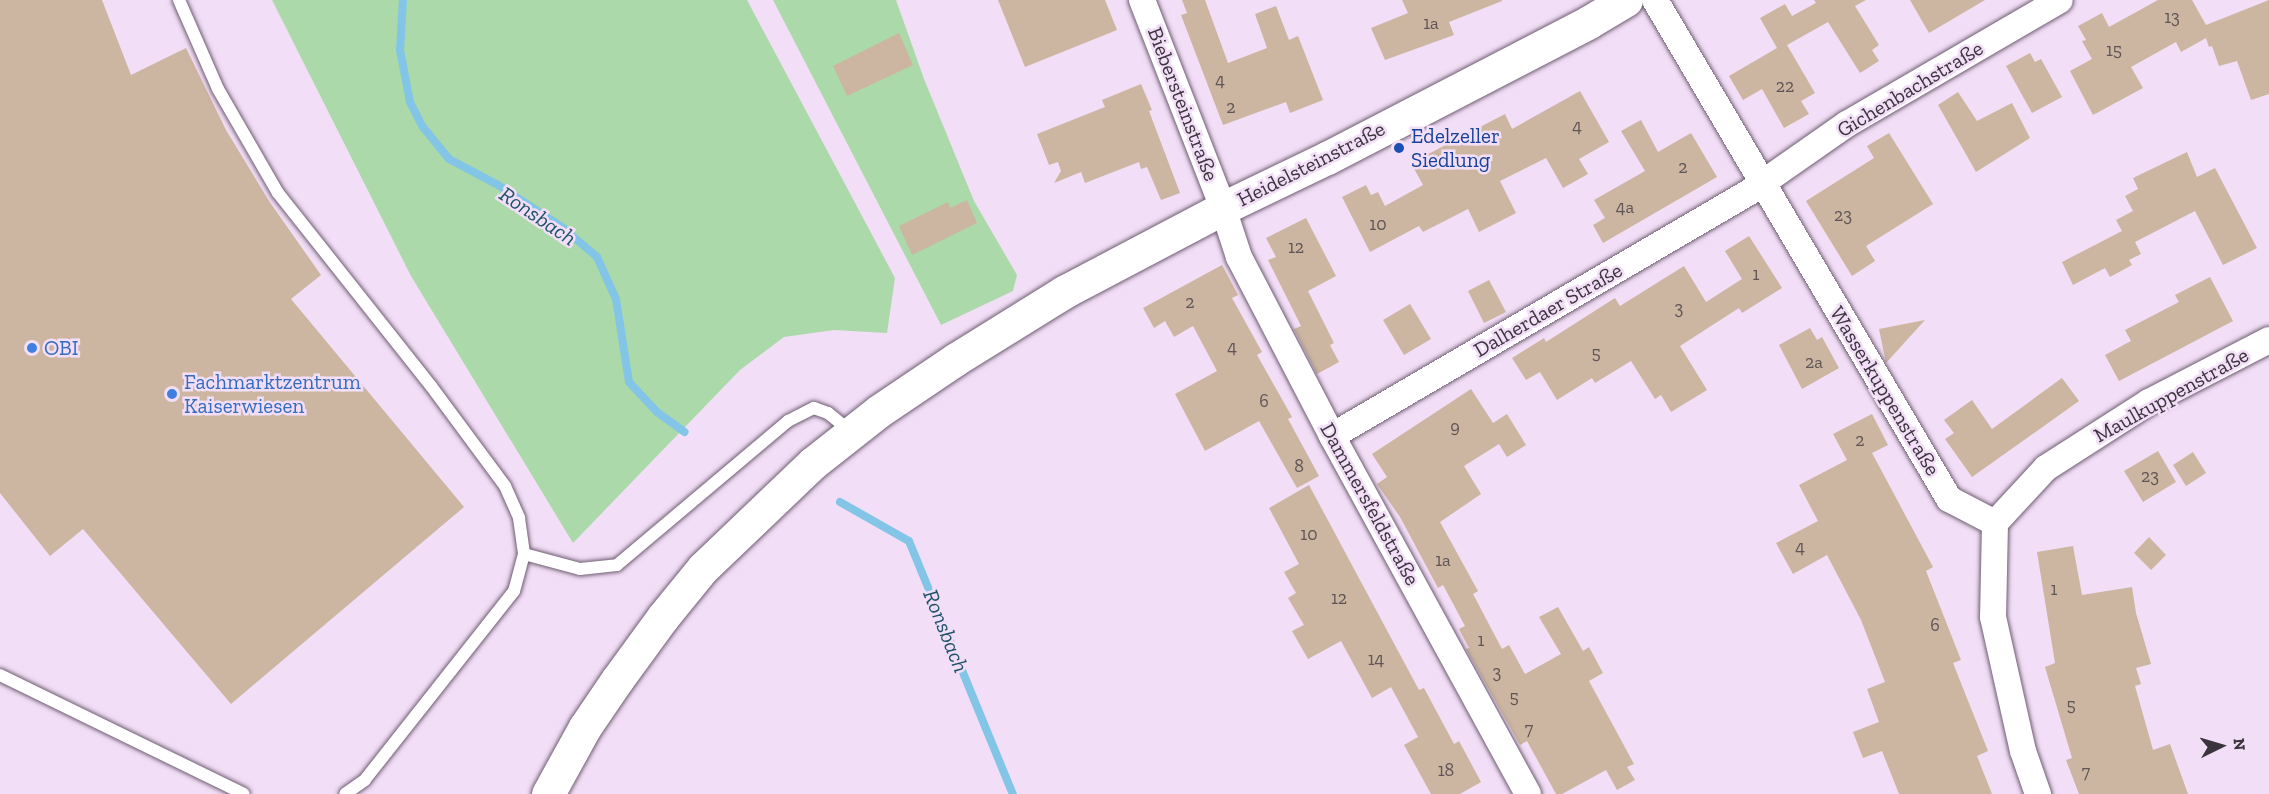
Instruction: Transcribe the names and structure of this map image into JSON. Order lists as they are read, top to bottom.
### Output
{
  "streets": {
    "main road": ["Heidelsteinstraße"],
    "street": [
      "Gichenbachstraße",
      "Biebersteinstraße",
      "Dalherdaer Straße",
      "Wasserkuppenstraße",
      "Maulkuppenstraße",
      "Dammersfeldstraße"
    ]
  },
  "crossings": [
    ["Gichenbachstraße", "Dalherdaer Straße"],
    ["Gichenbachstraße", "Wasserkuppenstraße"],
    ["Biebersteinstraße", "Heidelsteinstraße"],
    ["Biebersteinstraße", "Dammersfeldstraße"],
    ["Heidelsteinstraße", "Dammersfeldstraße"],
    ["Dalherdaer Straße", "Wasserkuppenstraße"],
    ["Dalherdaer Straße", "Dammersfeldstraße"],
    ["Wasserkuppenstraße", "Maulkuppenstraße"]
  ],
  "water": ["Ronsbach"],
  "places": ["Edelzeller Siedlung", "OBI", "Fachmarktzentrum Kaiserwiesen"],
  "house_numbers": [
    "13",
    "1a",
    "15",
    "4",
    "22",
    "2",
    "4",
    "2",
    "4a",
    "23",
    "10",
    "12",
    "1",
    "2",
    "3",
    "4",
    "5",
    "2a",
    "6",
    "9",
    "2",
    "8",
    "23",
    "10",
    "4",
    "1a",
    "1",
    "12",
    "6",
    "1",
    "14",
    "3",
    "5",
    "5",
    "7",
    "18",
    "7"
  ],
  "north": "right"
}
